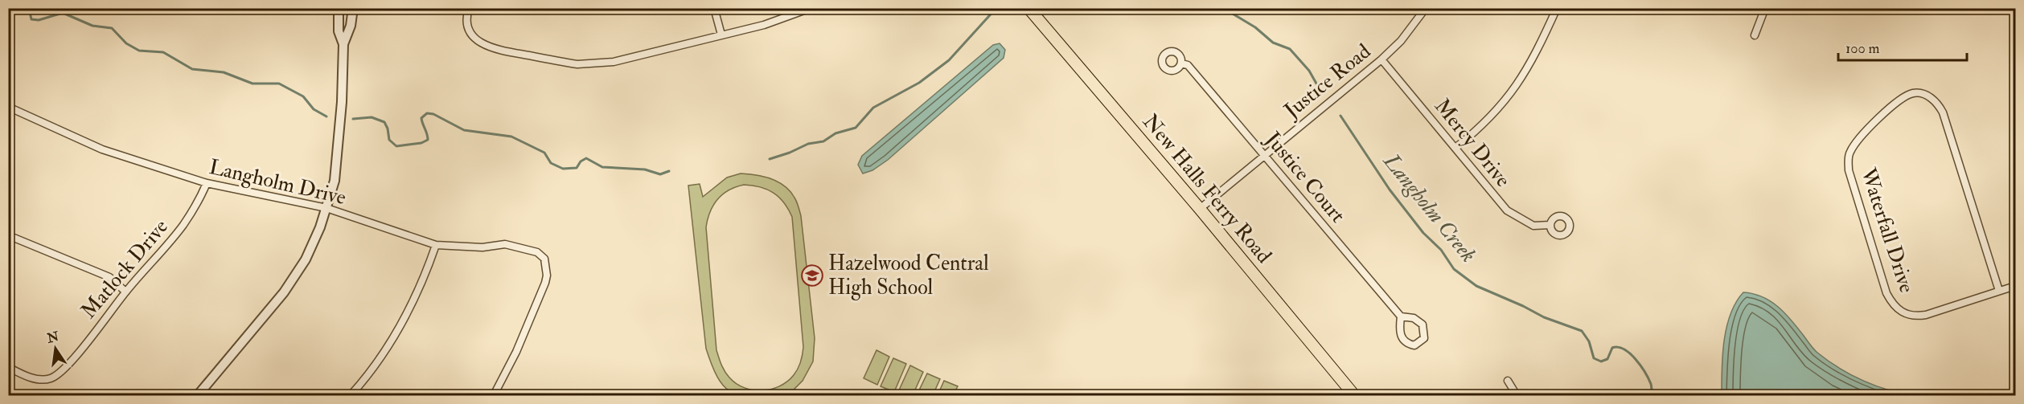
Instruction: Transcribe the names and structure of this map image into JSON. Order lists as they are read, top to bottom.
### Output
{
  "streets": {
    "main road": ["New Halls Ferry Road"],
    "street": [
      "Justice Road",
      "Mercy Drive",
      "Justice Court",
      "Langholm Drive",
      "Waterfall Drive",
      "Matlock Drive"
    ]
  },
  "crossings": [
    ["Justice Road", "Mercy Drive"],
    ["Justice Road", "Justice Court"],
    ["Justice Road", "New Halls Ferry Road"],
    ["Langholm Drive", "Matlock Drive"]
  ],
  "water": ["Langholm Creek"],
  "places": {
    "school or university": ["Hazelwood Central High School"]
  },
  "scale_bar": "100 m",
  "north": "top"
}
